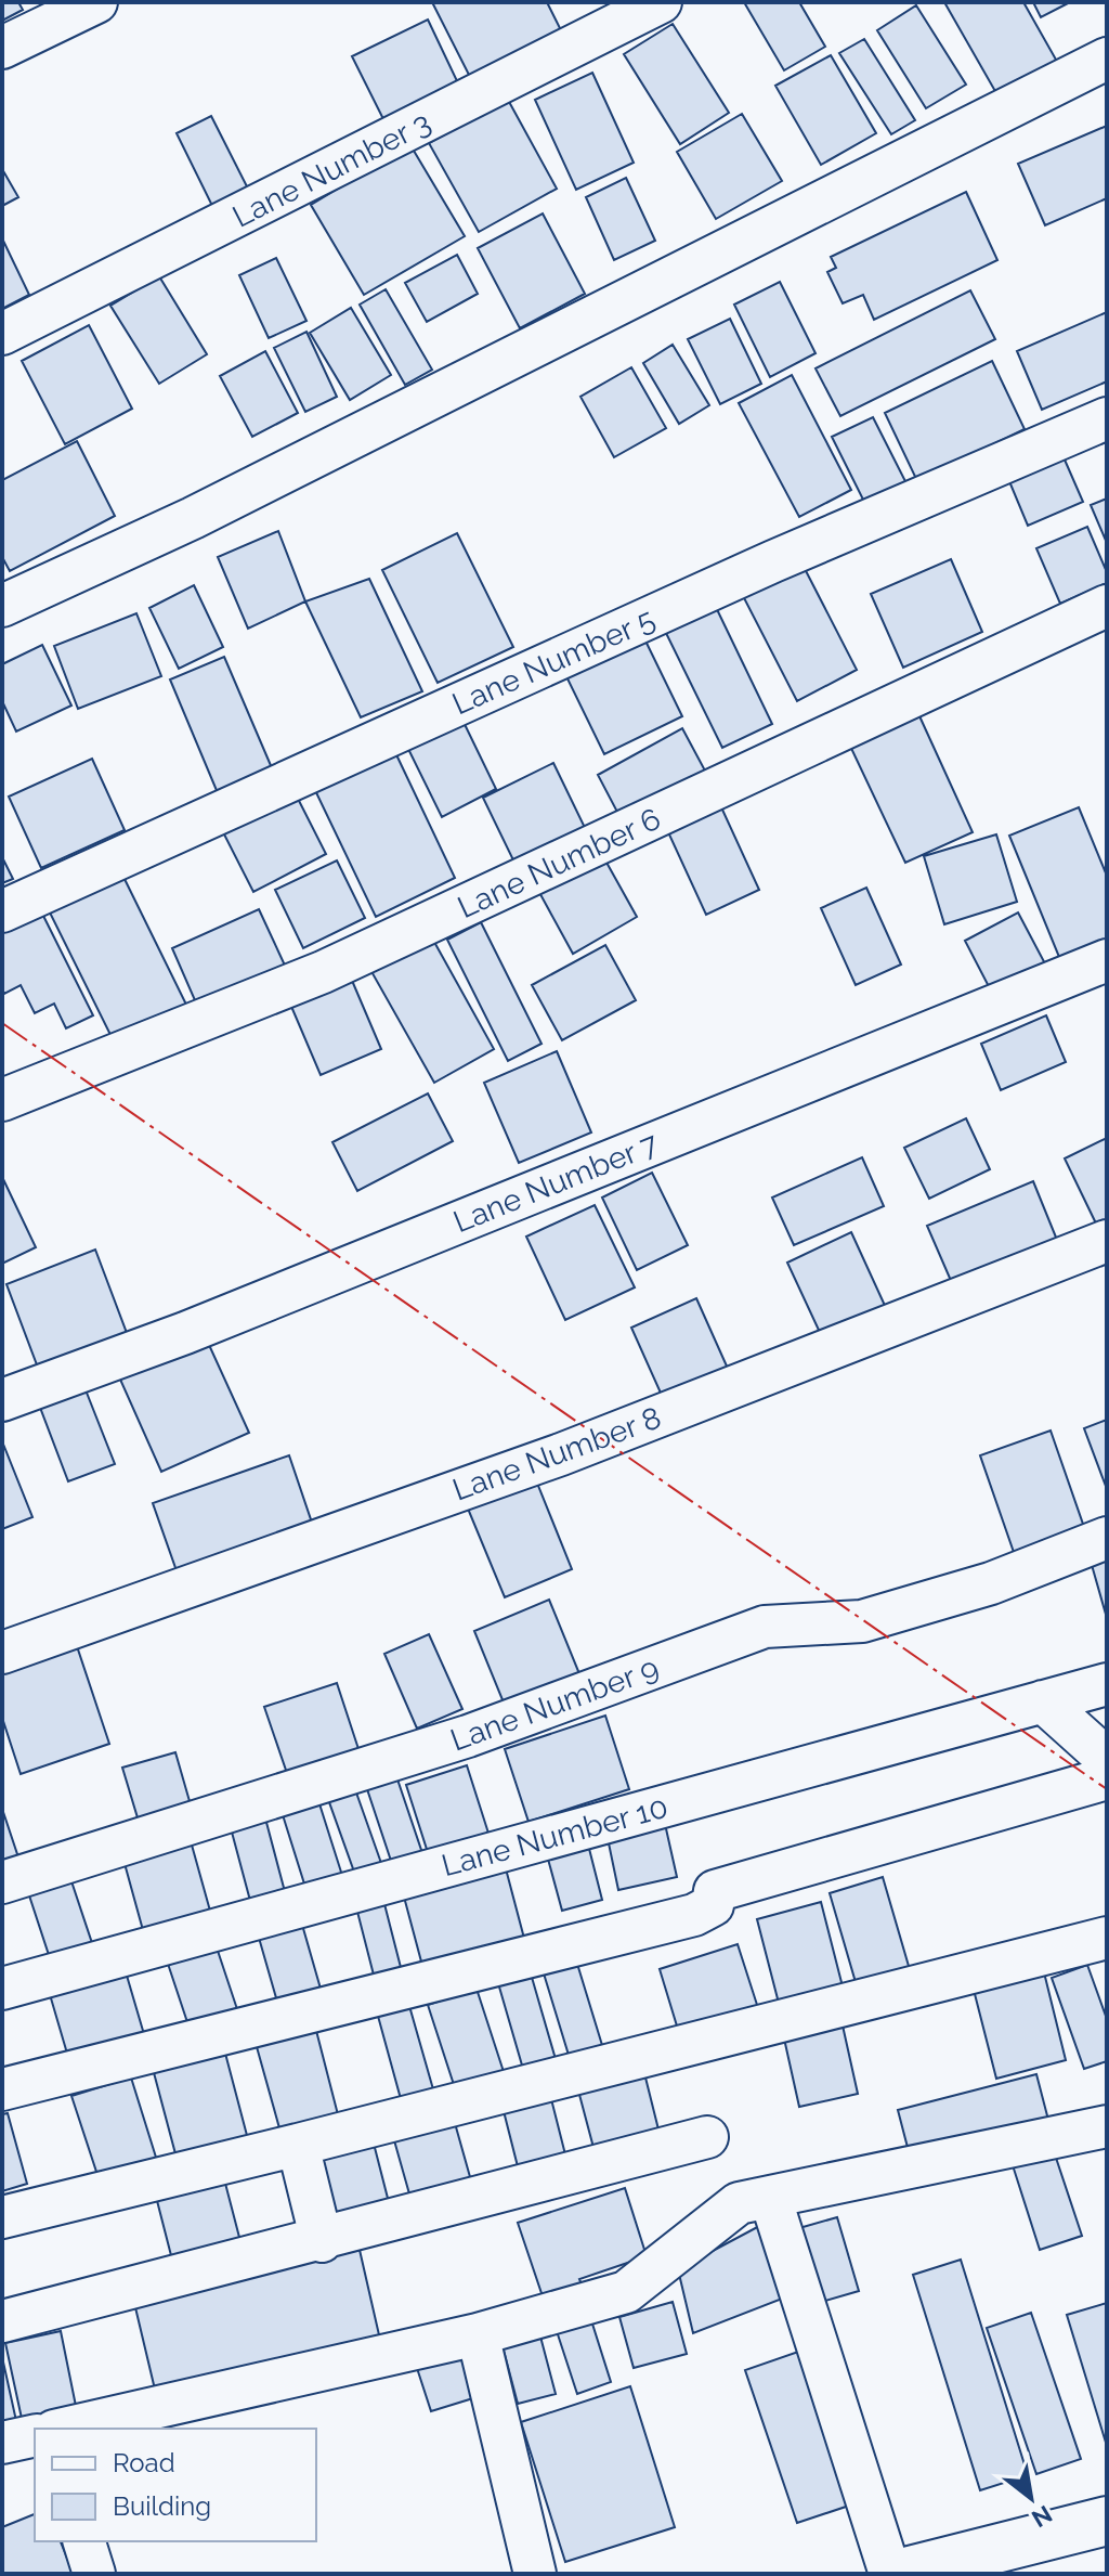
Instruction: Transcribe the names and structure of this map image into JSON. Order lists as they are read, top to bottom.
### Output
{
  "streets": {
    "street": [
      "Lane Number 3",
      "Lane Number 5",
      "Lane Number 6",
      "Lane Number 7",
      "Lane Number 8",
      "Lane Number 9",
      "Lane Number 10"
    ]
  },
  "legend": ["Road", "Building"],
  "north": "bottom right"
}
